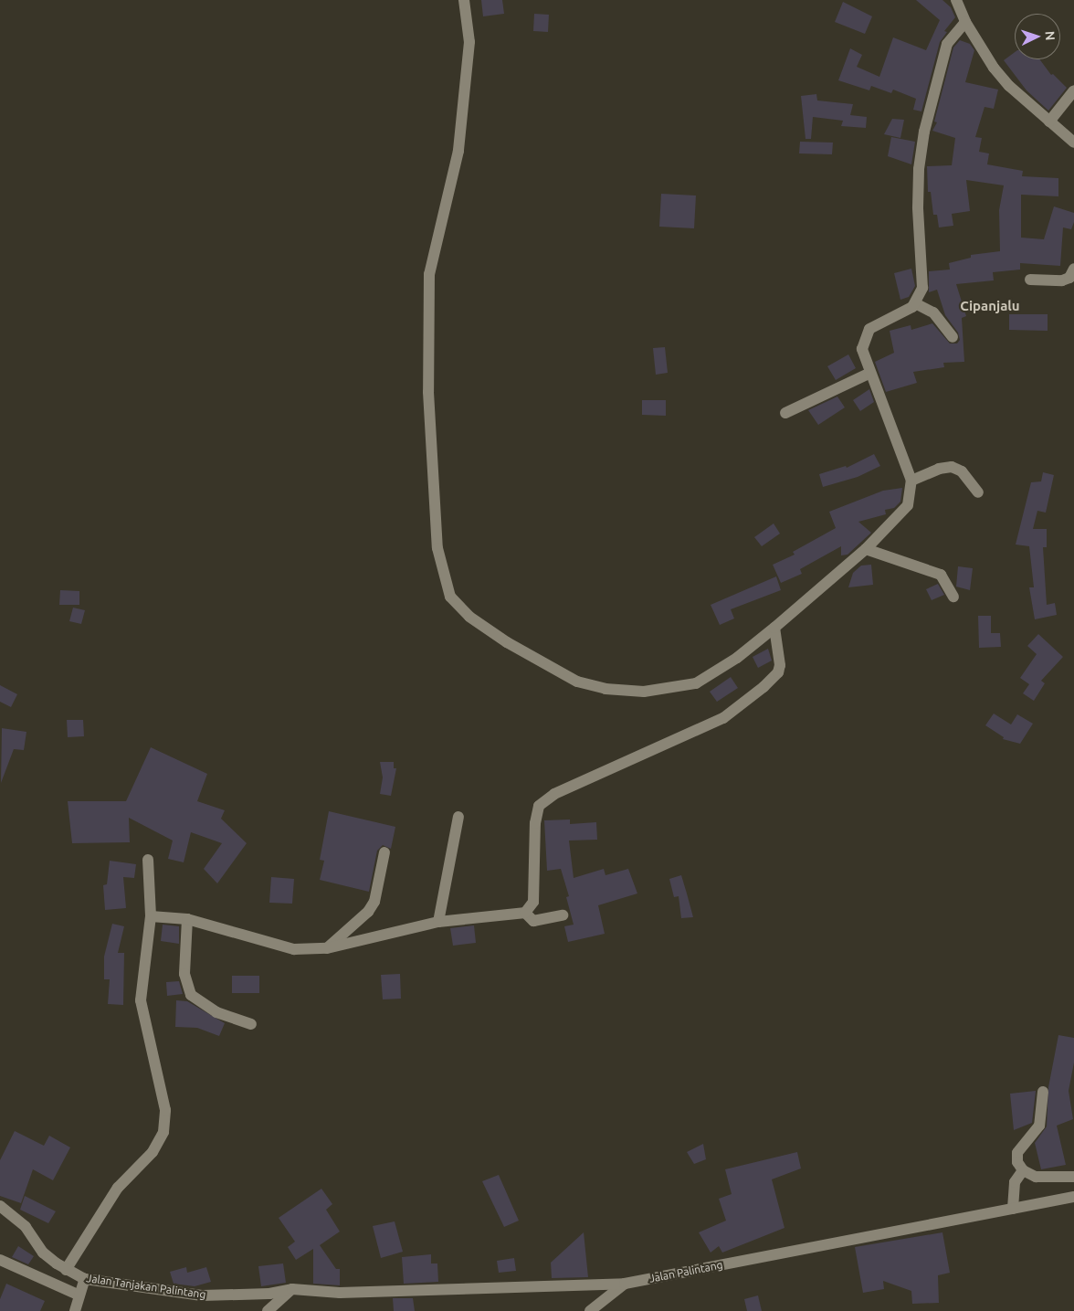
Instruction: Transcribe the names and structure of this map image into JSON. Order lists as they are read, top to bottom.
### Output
{
  "streets": {
    "street": ["Jalan Palintang", "Jalan Tanjakan Palintang"]
  },
  "crossings": [
    ["Jalan Palintang", "Jalan Tanjakan Palintang"]
  ],
  "districts": ["Cipanjalu"],
  "north": "right"
}
